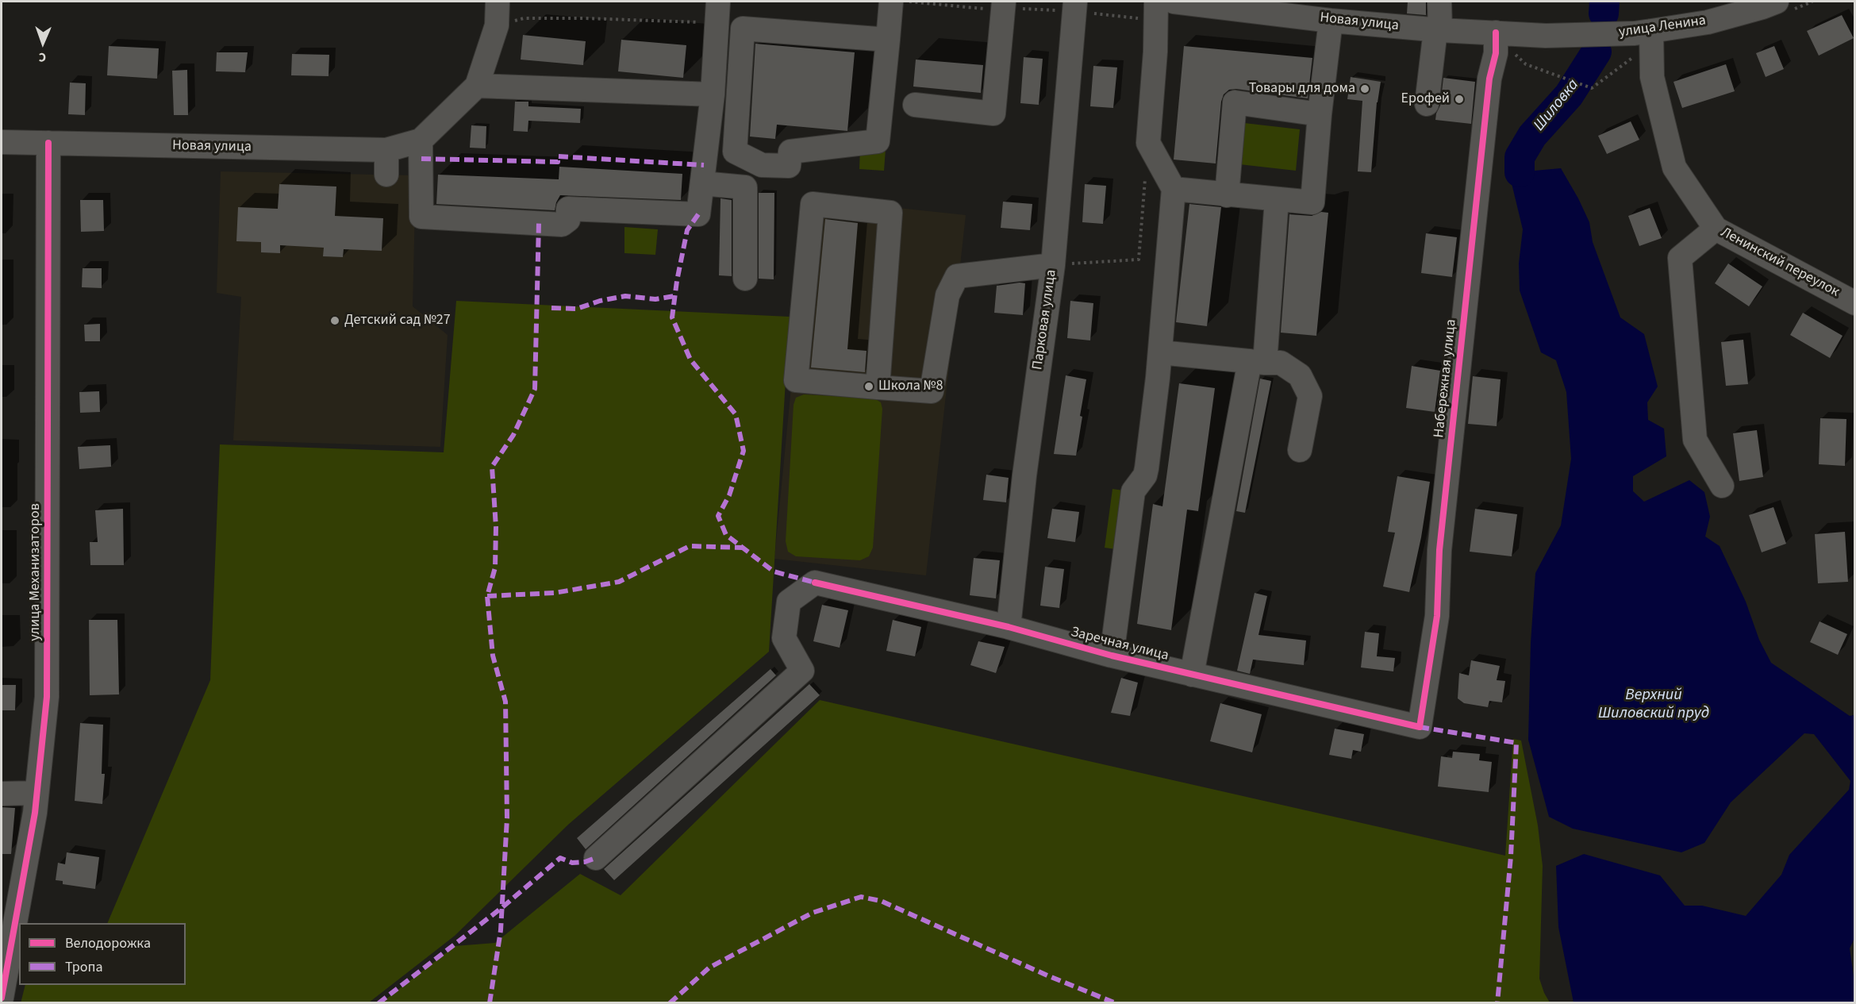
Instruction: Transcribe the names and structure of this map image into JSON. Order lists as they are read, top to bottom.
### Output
{
  "streets": {
    "street": [
      "Новая улица",
      "улица Ленина",
      "Ленинский переулок",
      "Парковая улица",
      "Набережная улица",
      "улица Механизаторов",
      "Заречная улица"
    ]
  },
  "crossings": [
    ["Новая улица", "улица Ленина"],
    ["Новая улица", "Набережная улица"],
    ["Новая улица", "улица Механизаторов"],
    ["улица Ленина", "Ленинский переулок"],
    ["Парковая улица", "Заречная улица"],
    ["Набережная улица", "Заречная улица"]
  ],
  "water": ["Шиловка", "Верхний Шиловский пруд"],
  "places": [
    "Товары для дома",
    "Ерофей",
    "Детский сад №27",
    "Школа №8"
  ],
  "legend": ["Велодорожка", "Тропа"],
  "north": "bottom"
}
